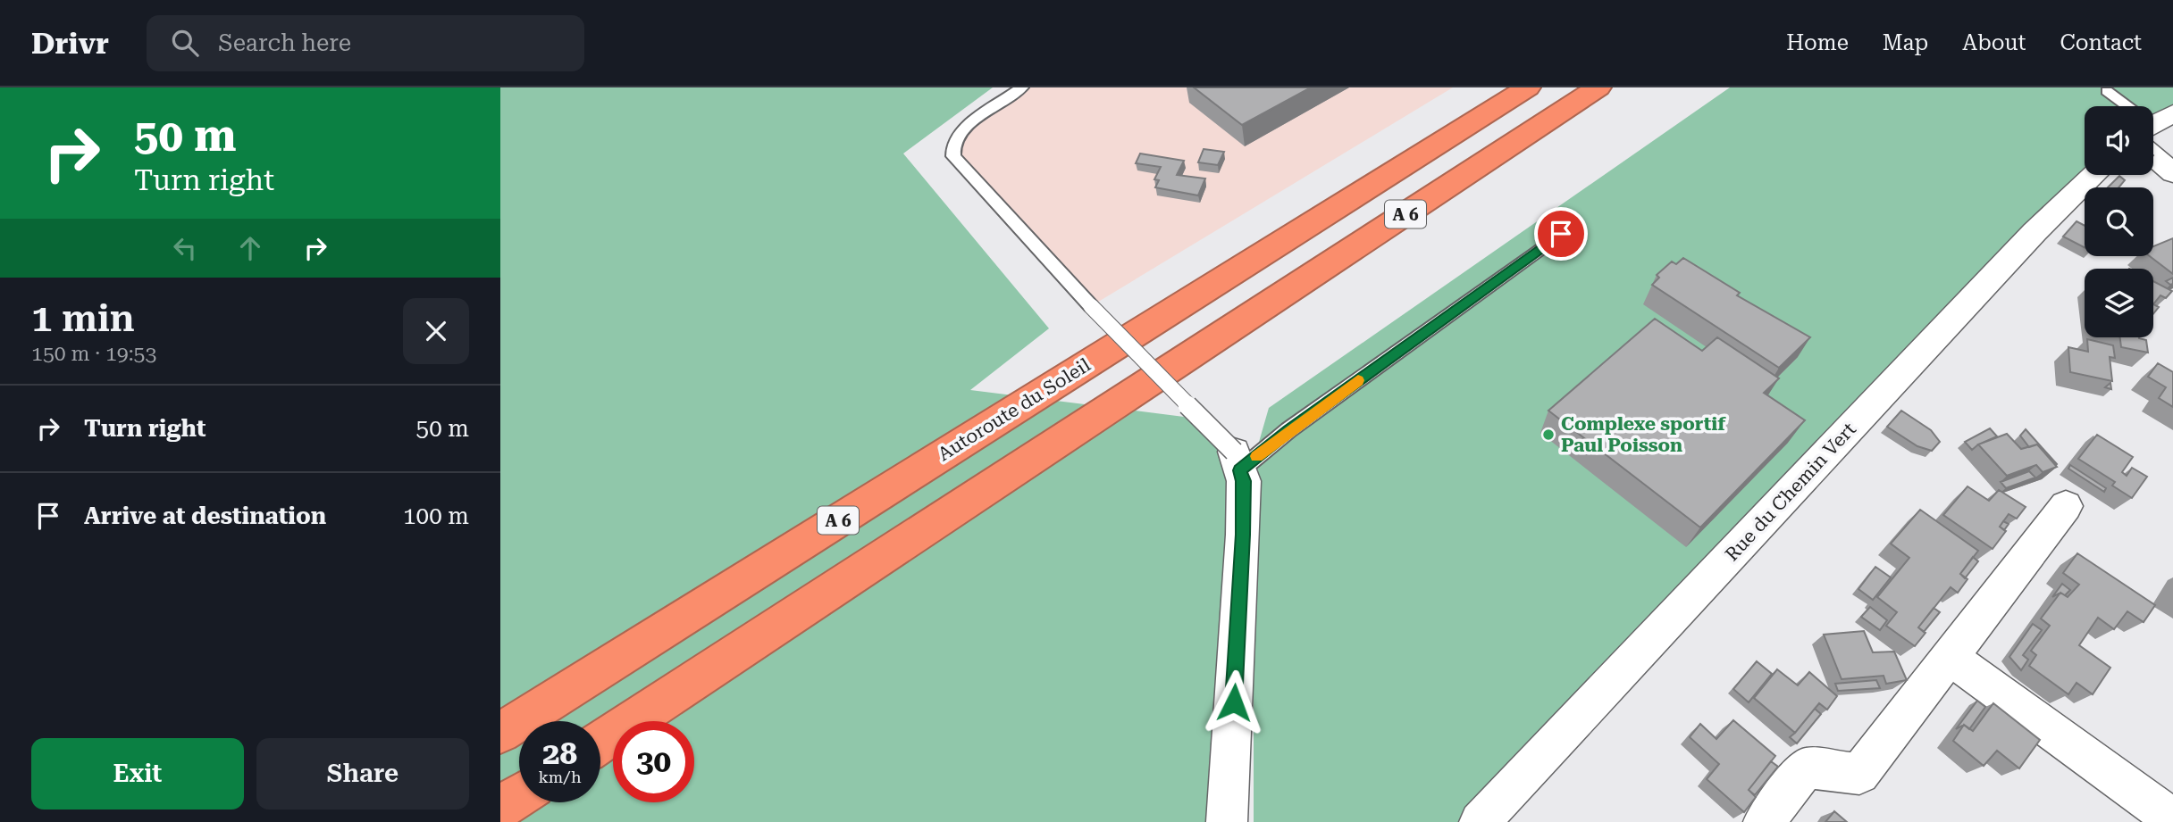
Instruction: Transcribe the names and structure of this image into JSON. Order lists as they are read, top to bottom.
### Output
{
  "streets": {
    "highway": ["A 6", "Autoroute du Soleil"],
    "street": ["Rue du Chemin Vert"]
  },
  "places": ["Complexe sportif Paul Poisson"],
  "page": {
    "header": "Drivr",
    "search": "Search here",
    "nav": [
      "Home",
      "Map",
      "About",
      "Contact"
    ],
    "turn": ["50 m", "Turn right"],
    "heading": ["1 min", "150 m · 19:53"],
    "list": [
      {
        "name": "Turn right",
        "value": "50 m"
      },
      {
        "name": "Arrive at destination",
        "value": "100 m"
      }
    ],
    "speed": "28 km/h",
    "limit": "30",
    "buttons": ["Exit", "Share"]
  }
}
